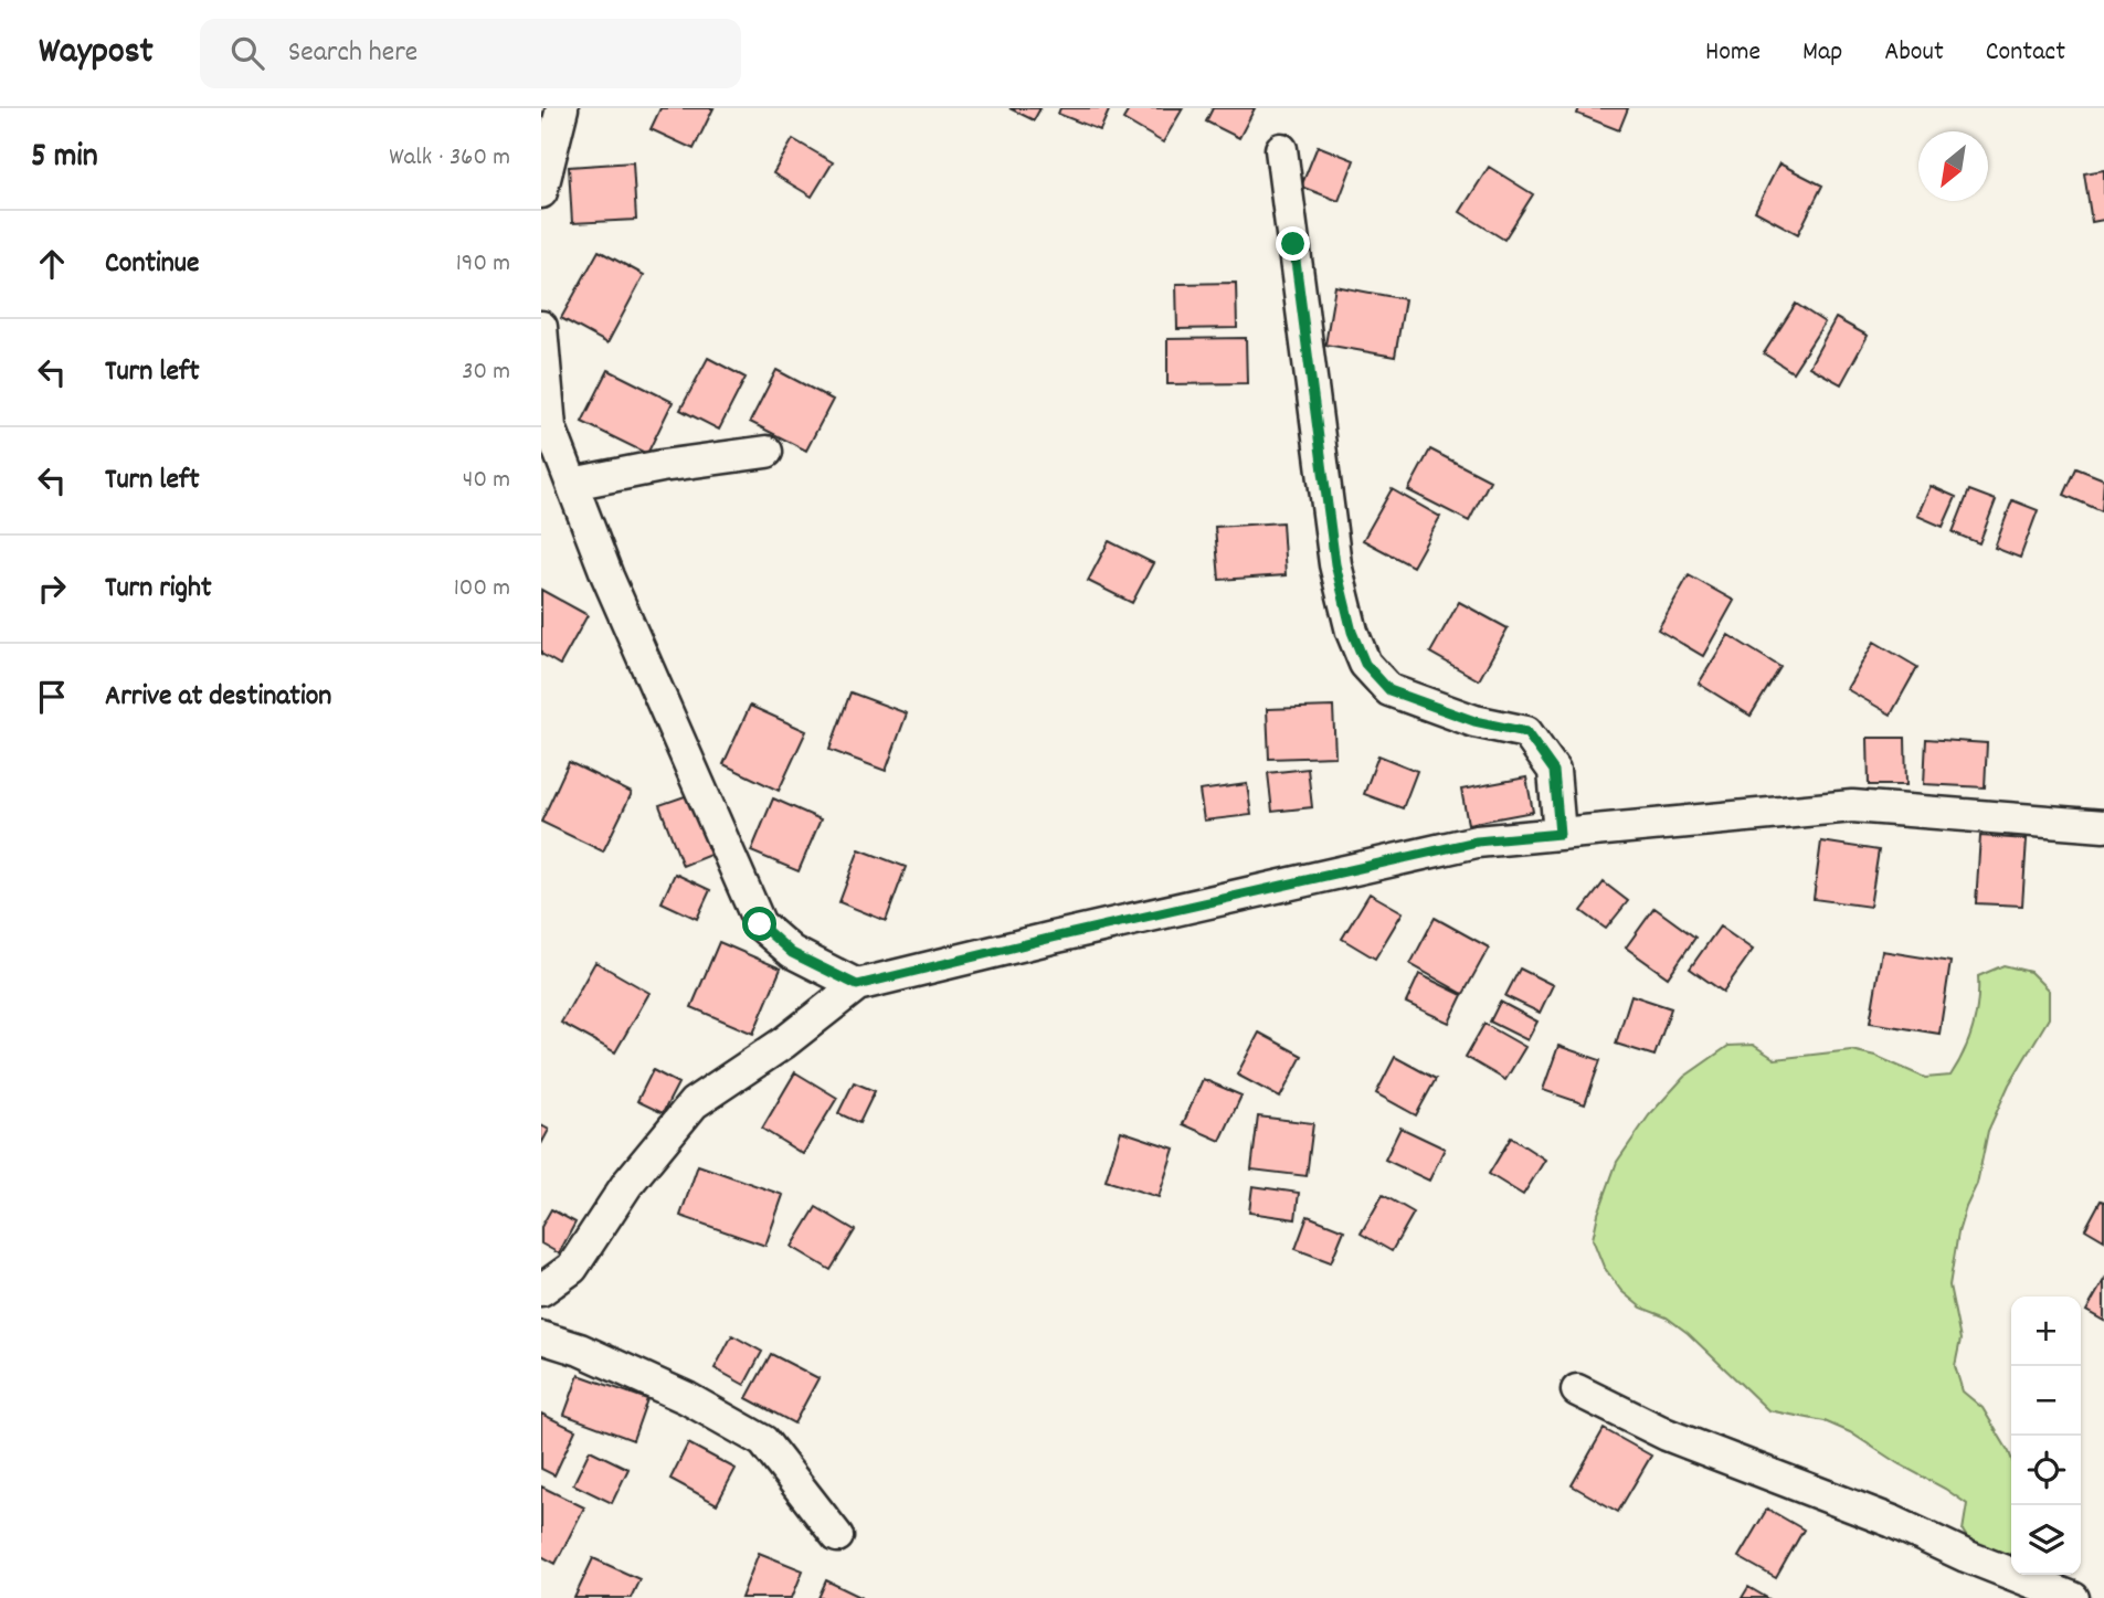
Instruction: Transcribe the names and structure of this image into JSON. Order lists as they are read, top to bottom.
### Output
{
  "north": "bottom left",
  "page": {
    "header": "Waypost",
    "search": "Search here",
    "nav": [
      "Home",
      "Map",
      "About",
      "Contact"
    ],
    "heading": ["5 min", "Walk · 360 m"],
    "list": [
      ["Continue", "190 m"],
      ["Turn left", "30 m"],
      ["Turn left", "40 m"],
      ["Turn right", "100 m"],
      "Arrive at destination"
    ],
    "map_buttons": ["+", "−"]
  }
}
